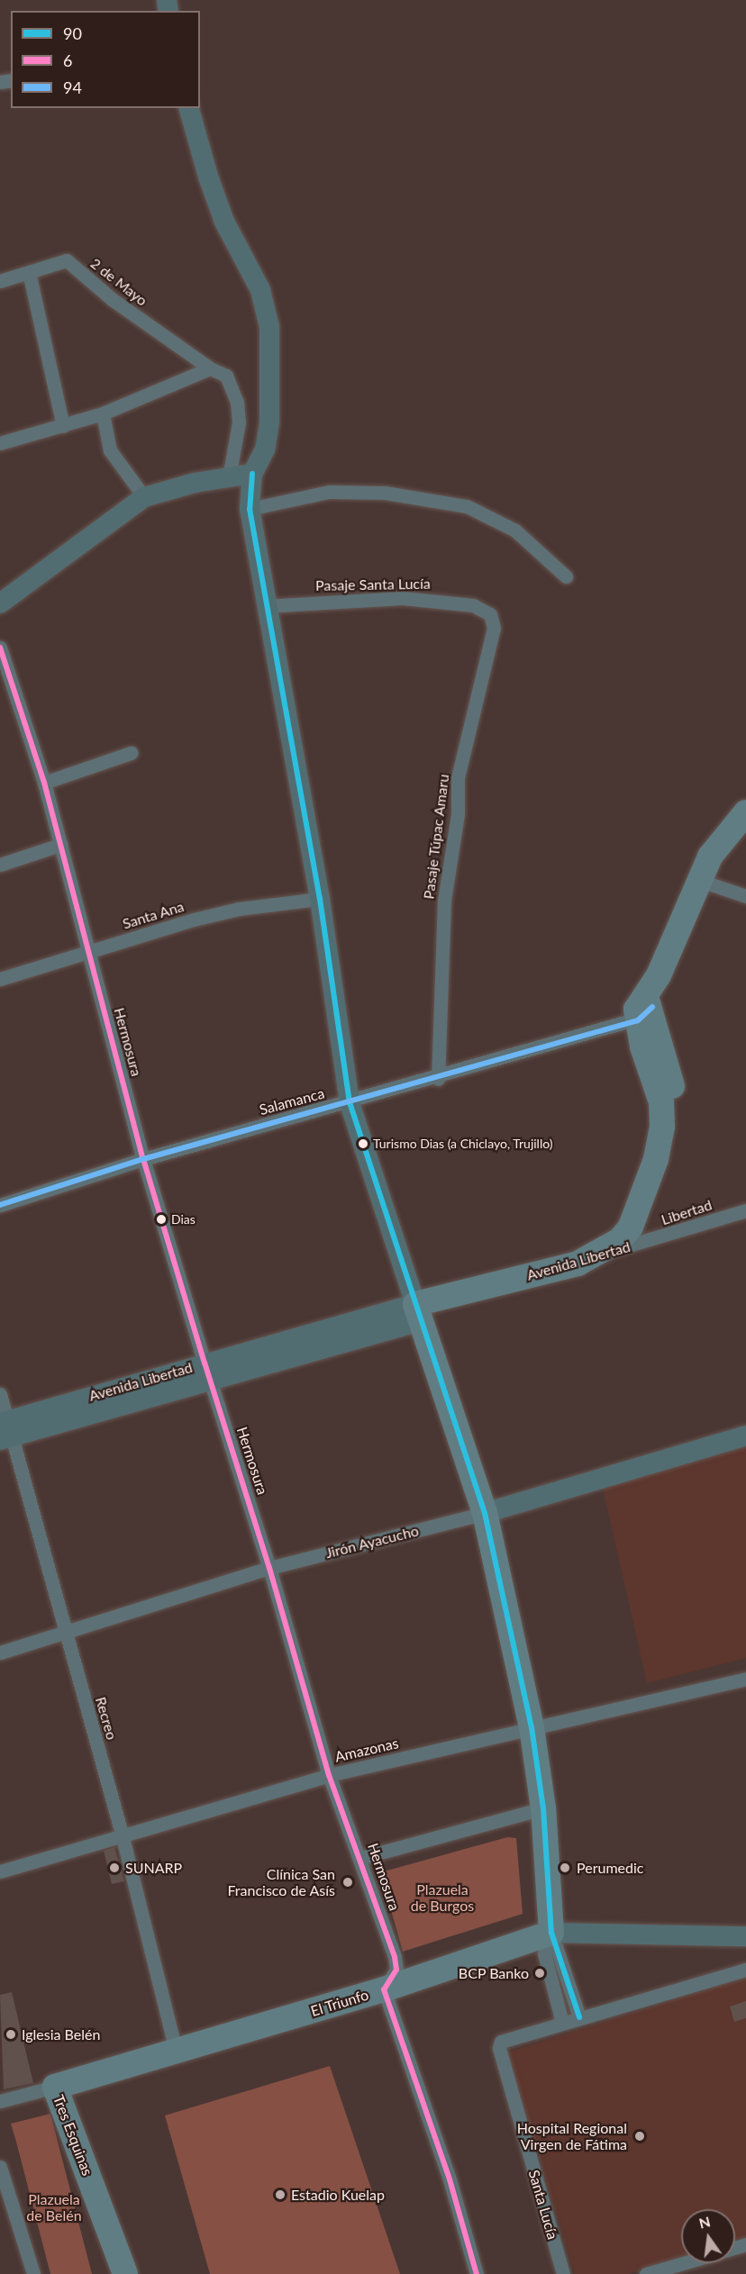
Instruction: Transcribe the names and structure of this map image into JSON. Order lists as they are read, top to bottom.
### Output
{
  "streets": {
    "highway": ["Avenida Libertad", "El Triunfo", "Tres Esquinas"],
    "street": [
      "2 de Mayo",
      "Pasaje Santa Lucía",
      "Pasaje Túpac Amaru",
      "Santa Ana",
      "Hermosura",
      "Salamanca",
      "Libertad",
      "Jirón Ayacucho",
      "Recreo",
      "Amazonas",
      "Santa Lucía"
    ]
  },
  "crossings": [
    ["Pasaje Santa Lucía", "Pasaje Túpac Amaru"],
    ["Pasaje Túpac Amaru", "Salamanca"],
    ["Santa Ana", "Hermosura"],
    ["Hermosura", "Salamanca"],
    ["Hermosura", "Avenida Libertad"],
    ["Hermosura", "Jirón Ayacucho"],
    ["Hermosura", "Amazonas"],
    ["Hermosura", "El Triunfo"],
    ["Libertad", "Avenida Libertad"],
    ["Avenida Libertad", "Recreo"],
    ["Jirón Ayacucho", "Recreo"],
    ["Recreo", "Amazonas"],
    ["Recreo", "El Triunfo"],
    ["El Triunfo", "Tres Esquinas"]
  ],
  "parks": ["Plazuela de Burgos", "Plazuela de Belén"],
  "places": [
    "Turismo Dias (a Chiclayo, Trujillo)",
    "Dias",
    "SUNARP",
    "Perumedic",
    "Clínica San Francisco de Asís",
    "BCP Banko",
    "Iglesia Belén",
    "Hospital Regional Virgen de Fátima",
    "Estadio Kuelap"
  ],
  "lines": ["transit line 90", "transit line 6", "transit line 94"],
  "legend": ["90", "6", "94"],
  "north": "top"
}
